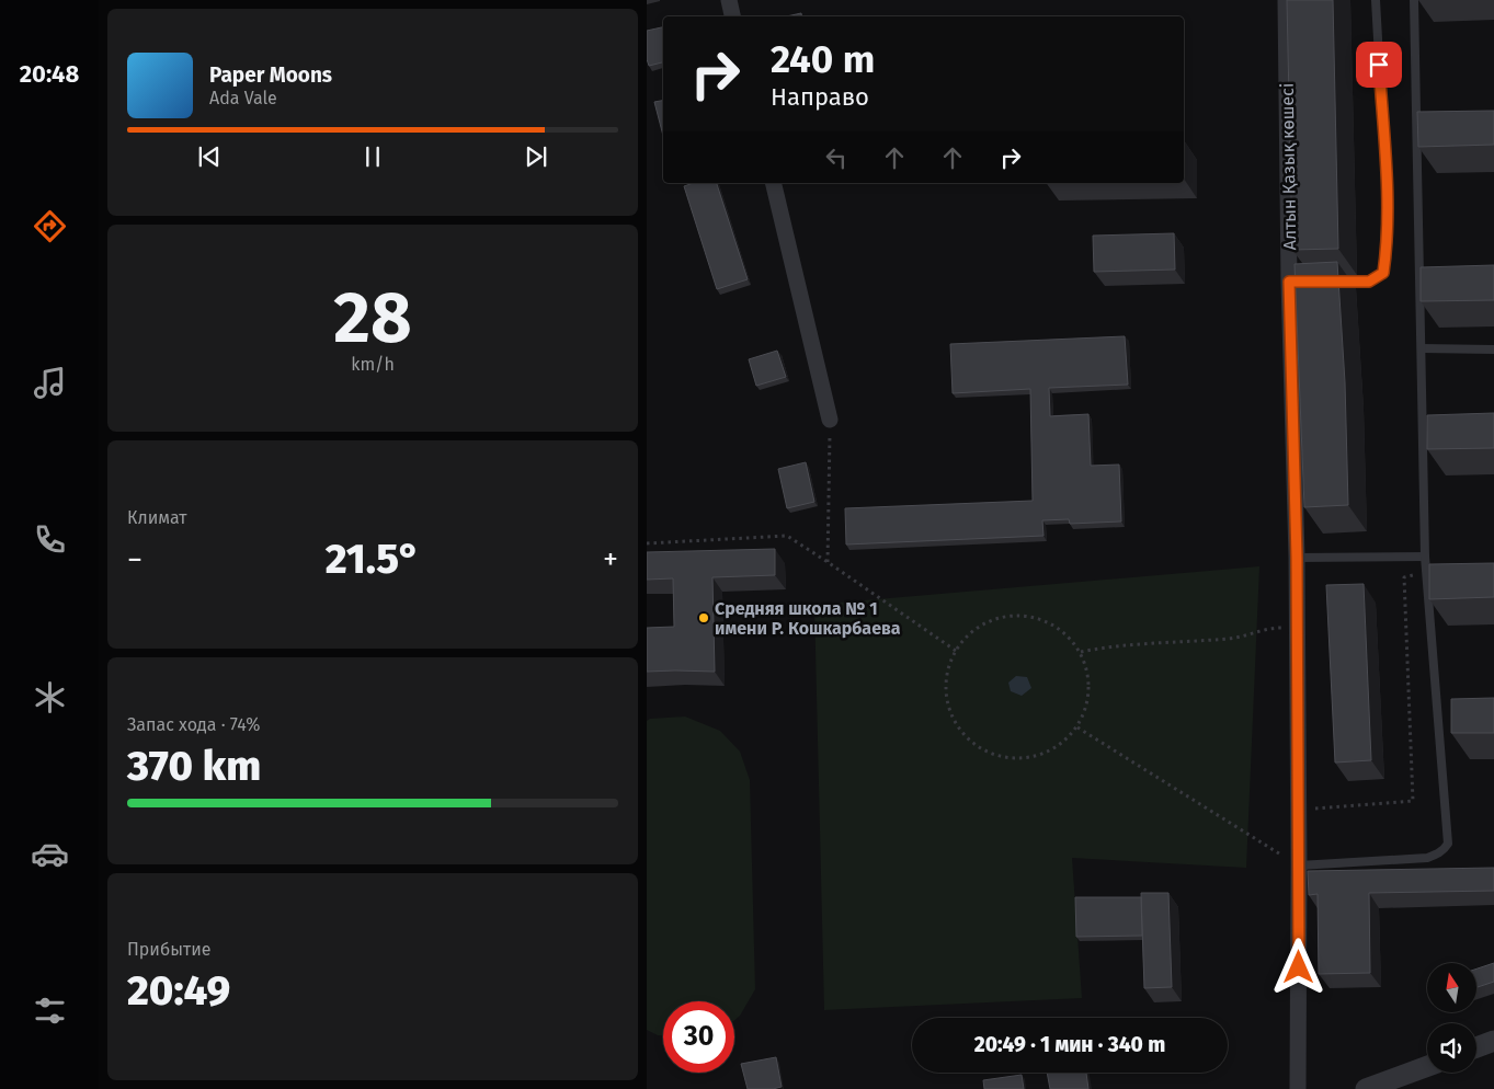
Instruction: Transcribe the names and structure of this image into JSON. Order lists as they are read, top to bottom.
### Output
{
  "streets": {
    "street": ["Алтын Қазық көшесі"]
  },
  "places": ["Средняя школа № 1 имени Р. Кошкарбаева"],
  "north": "top",
  "page": {
    "tabs": "20:48",
    "turn": ["240 m", "Направо"],
    "song": ["Paper Moons", "Ada Vale"],
    "tile": [
      ["28", "km/h"],
      "Климат",
      ["Запас хода · 74%", "370 km"],
      ["Прибытие", "20:49"]
    ],
    "heat": ["−", "21.5°", "+"],
    "limit": "30",
    "trip": "20:49 · 1 мин · 340 m"
  }
}
